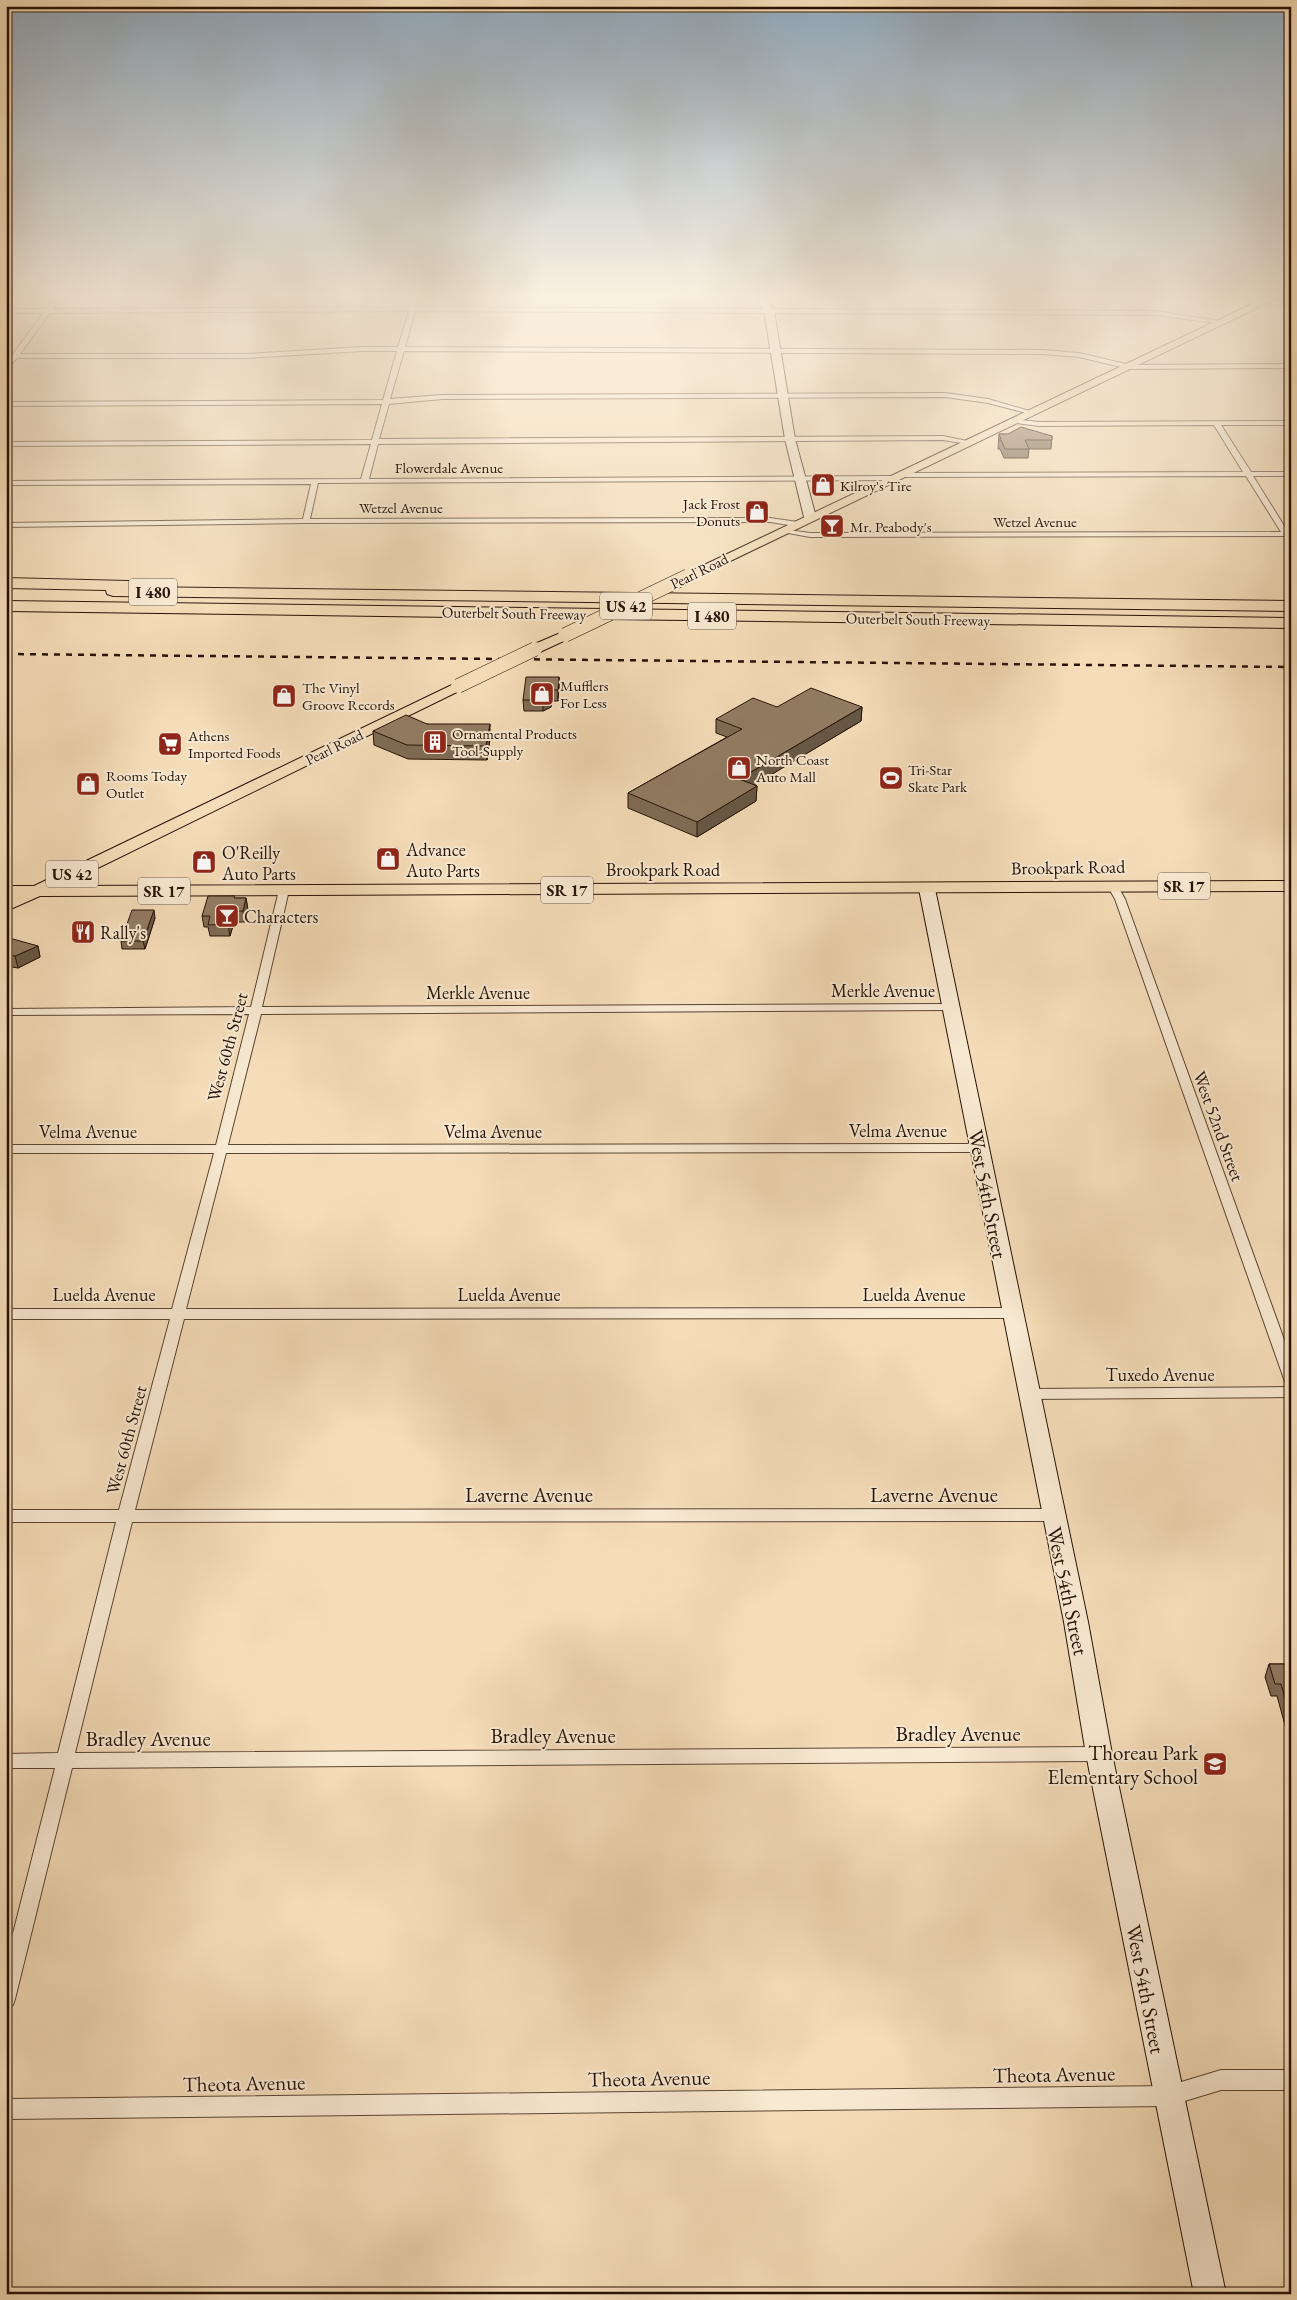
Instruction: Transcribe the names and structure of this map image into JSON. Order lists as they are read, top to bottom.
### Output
{
  "streets": {
    "highway": ["I 480", "Outerbelt South Freeway"],
    "main road": [
      "Pearl Road",
      "US 42",
      "Brookpark Road",
      "SR 17"
    ],
    "street": [
      "Flowerdale Avenue",
      "Wetzel Avenue",
      "Merkle Avenue",
      "West 60th Street",
      "West 52nd Street",
      "Velma Avenue",
      "West 54th Street",
      "Luelda Avenue",
      "Tuxedo Avenue",
      "Laverne Avenue",
      "Bradley Avenue",
      "Theota Avenue"
    ]
  },
  "crossings": [
    ["Flowerdale Avenue", "Pearl Road"],
    ["Wetzel Avenue", "Pearl Road"],
    ["Pearl Road", "Brookpark Road"],
    ["Brookpark Road", "West 60th Street"],
    ["Brookpark Road", "West 52nd Street"],
    ["Brookpark Road", "West 54th Street"],
    ["Merkle Avenue", "West 60th Street"],
    ["Merkle Avenue", "West 54th Street"],
    ["West 60th Street", "Velma Avenue"],
    ["West 60th Street", "Luelda Avenue"],
    ["West 60th Street", "Laverne Avenue"],
    ["West 60th Street", "Bradley Avenue"],
    ["Velma Avenue", "West 54th Street"],
    ["West 54th Street", "Luelda Avenue"],
    ["West 54th Street", "Tuxedo Avenue"],
    ["West 54th Street", "Laverne Avenue"],
    ["West 54th Street", "Bradley Avenue"],
    ["West 54th Street", "Theota Avenue"]
  ],
  "places": {
    "shop": [
      "Kilroy's Tire",
      "Jack Frost Donuts",
      "Mufflers For Less",
      "The Vinyl Groove Records",
      "North Coast Auto Mall",
      "Rooms Today Outlet",
      "Advance Auto Parts",
      "O'Reilly Auto Parts"
    ],
    "bar": ["Mr. Peabody's", "Characters"],
    "building": ["Ornamental Products Tool-Supply"],
    "supermarket": ["Athens Imported Foods"],
    "sports": ["Tri-Star Skate Park"],
    "restaurant": ["Rally's"],
    "school or university": ["Thoreau Park Elementary School"]
  }
}
